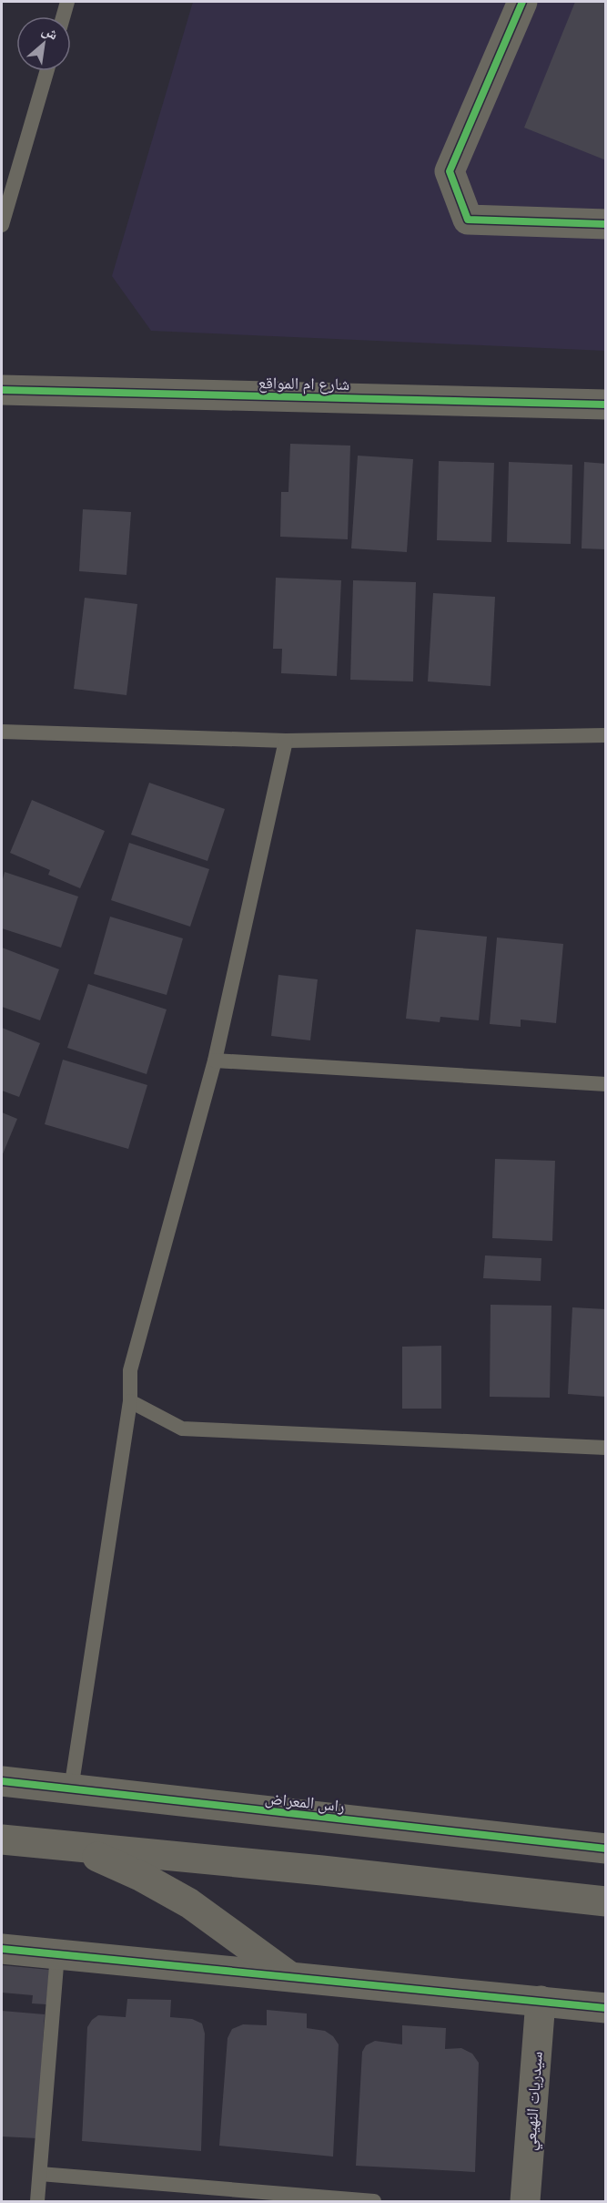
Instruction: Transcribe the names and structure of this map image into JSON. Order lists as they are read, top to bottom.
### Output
{
  "streets": {
    "street": ["شارع ام المواقع", "راس المعراض", "سيدريات النهيعي"]
  },
  "north": "top right"
}
